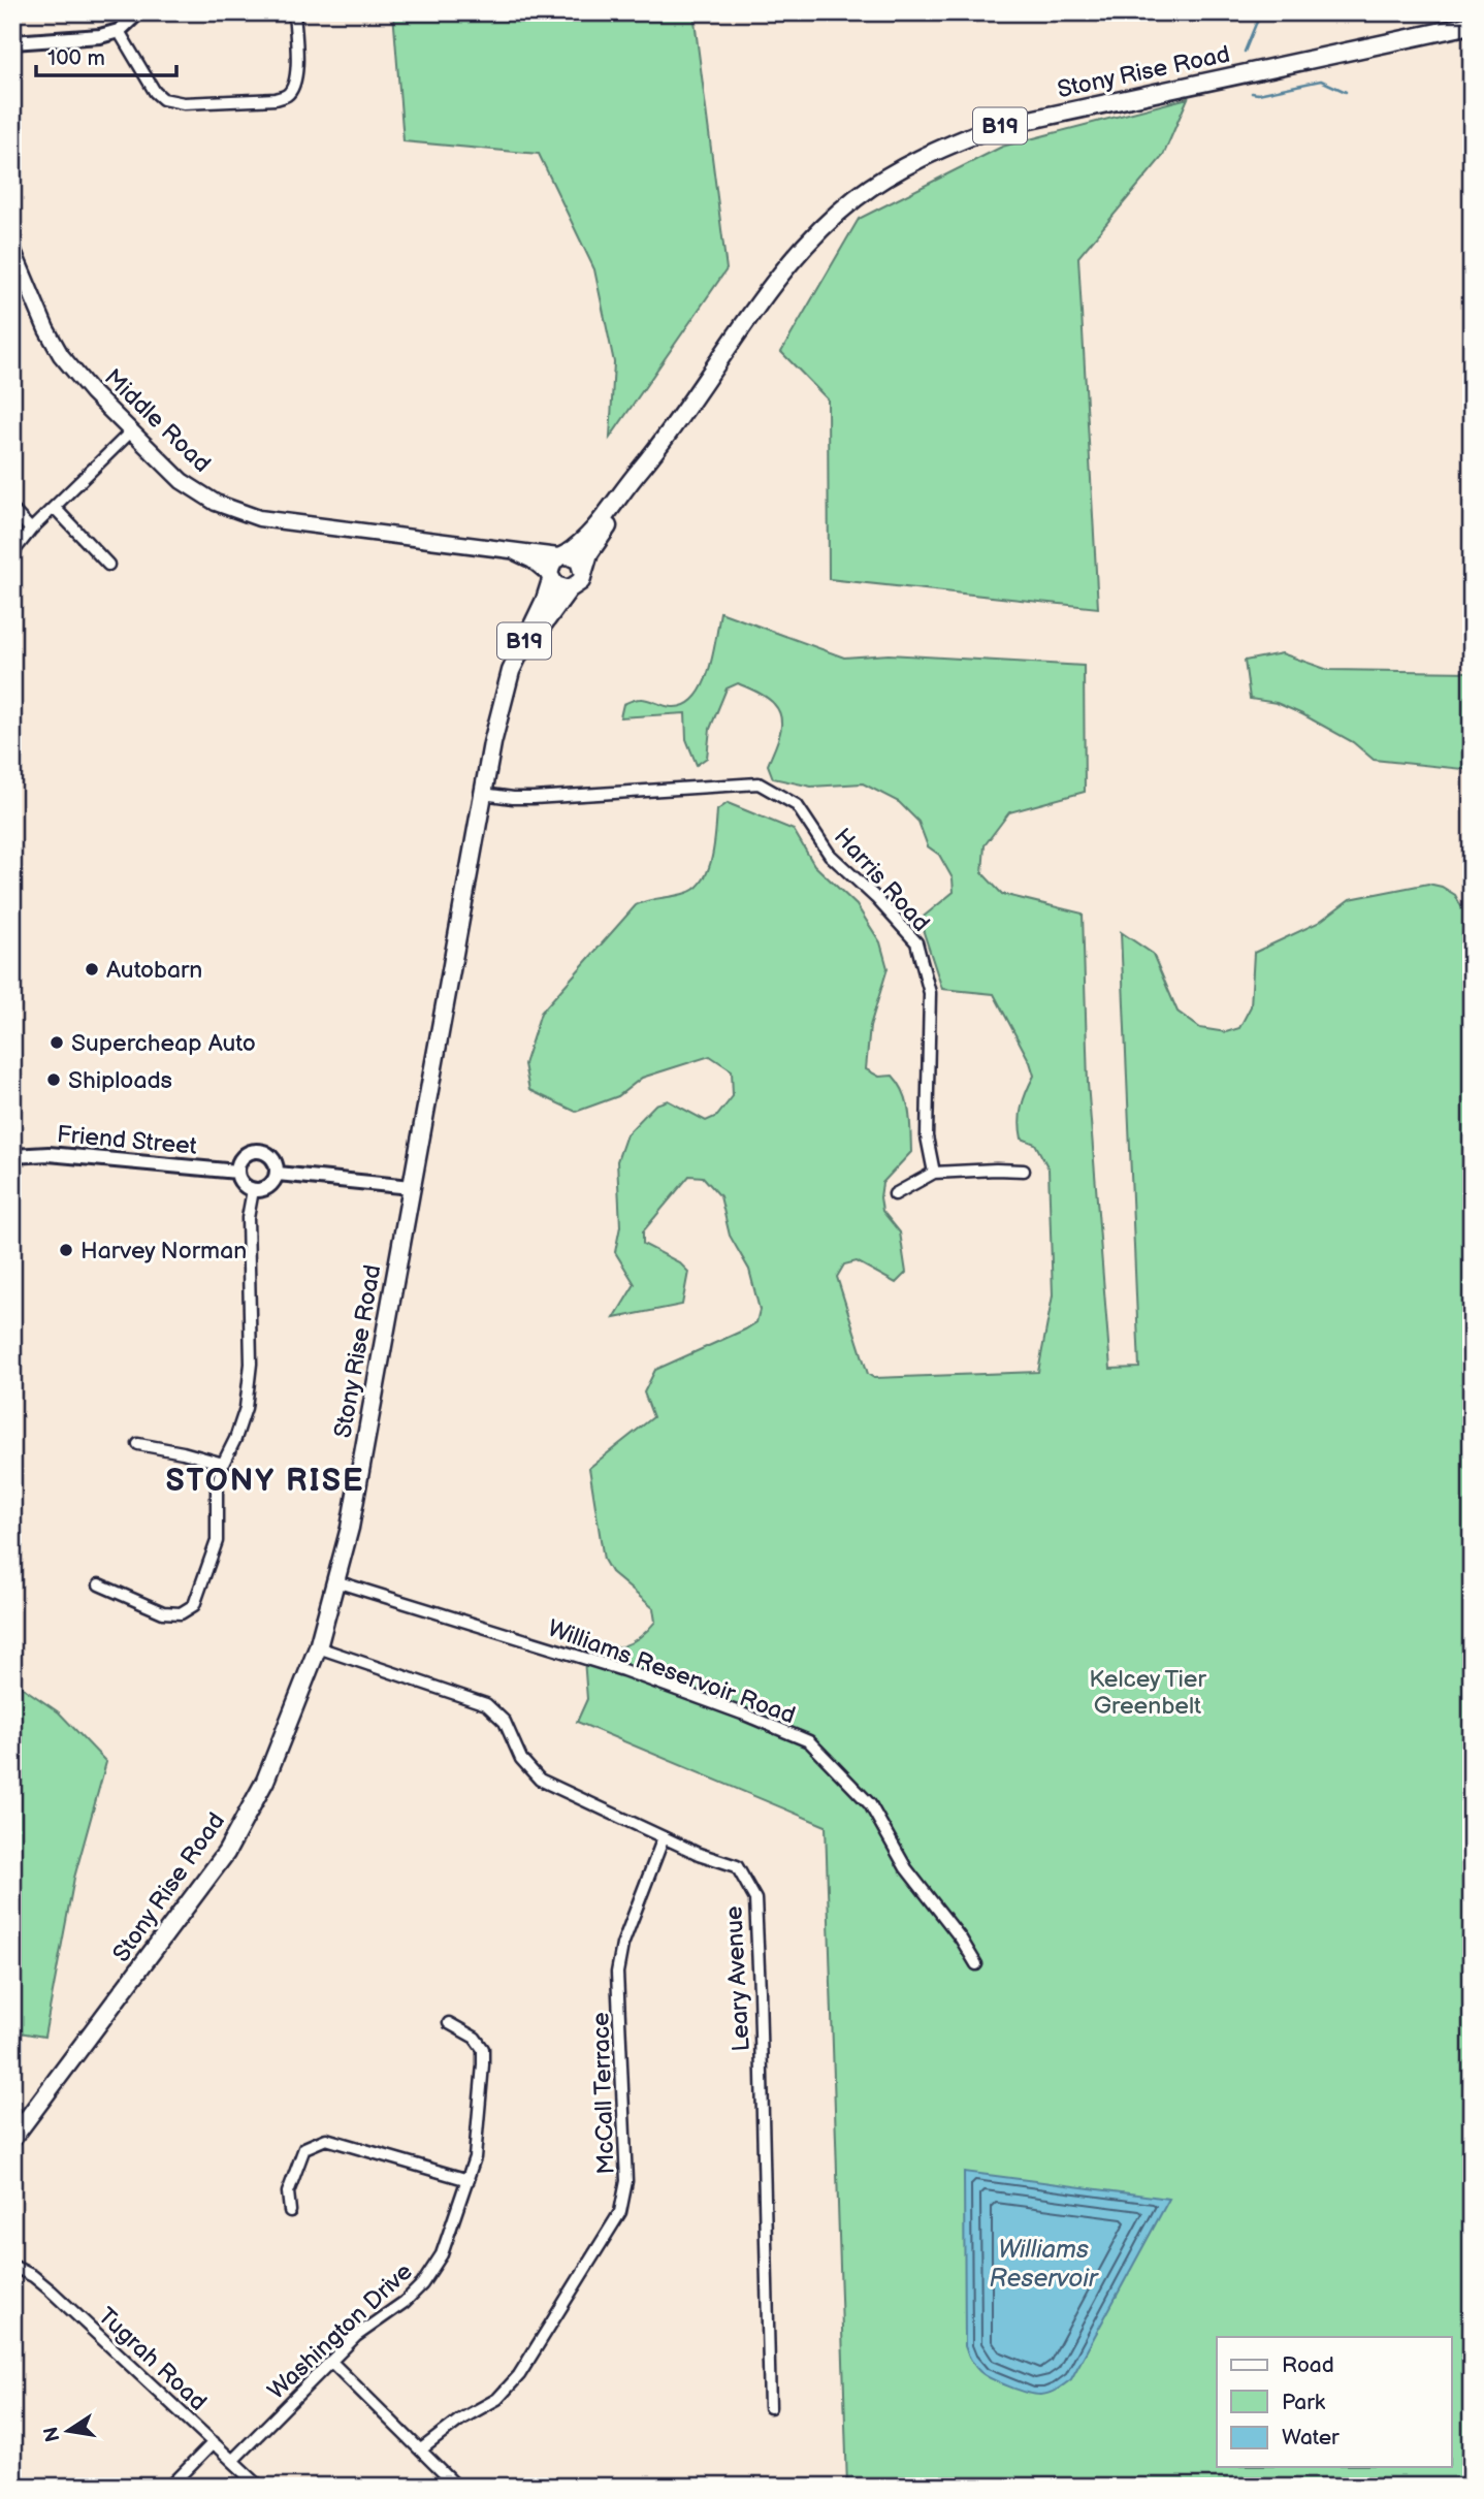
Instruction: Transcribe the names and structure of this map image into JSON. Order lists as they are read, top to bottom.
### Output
{
  "streets": {
    "main road": ["Stony Rise Road", "B19", "Middle Road"],
    "street": [
      "Harris Road",
      "Friend Street",
      "Williams Reservoir Road",
      "Leary Avenue",
      "McCall Terrace",
      "Washington Drive",
      "Tugrah Road"
    ]
  },
  "crossings": [
    ["Stony Rise Road", "B19"],
    ["Stony Rise Road", "Middle Road"],
    ["Stony Rise Road", "Harris Road"],
    ["Stony Rise Road", "Williams Reservoir Road"],
    ["Stony Rise Road", "Leary Avenue"],
    ["B19", "Middle Road"],
    ["Leary Avenue", "McCall Terrace"],
    ["Washington Drive", "Tugrah Road"]
  ],
  "districts": ["STONY RISE"],
  "water": ["Williams Reservoir"],
  "parks": ["Kelcey Tier Greenbelt"],
  "places": [
    "Autobarn",
    "Supercheap Auto",
    "Shiploads",
    "Harvey Norman"
  ],
  "legend": ["Road", "Park", "Water"],
  "scale_bar": "100 m",
  "north": "left"
}
